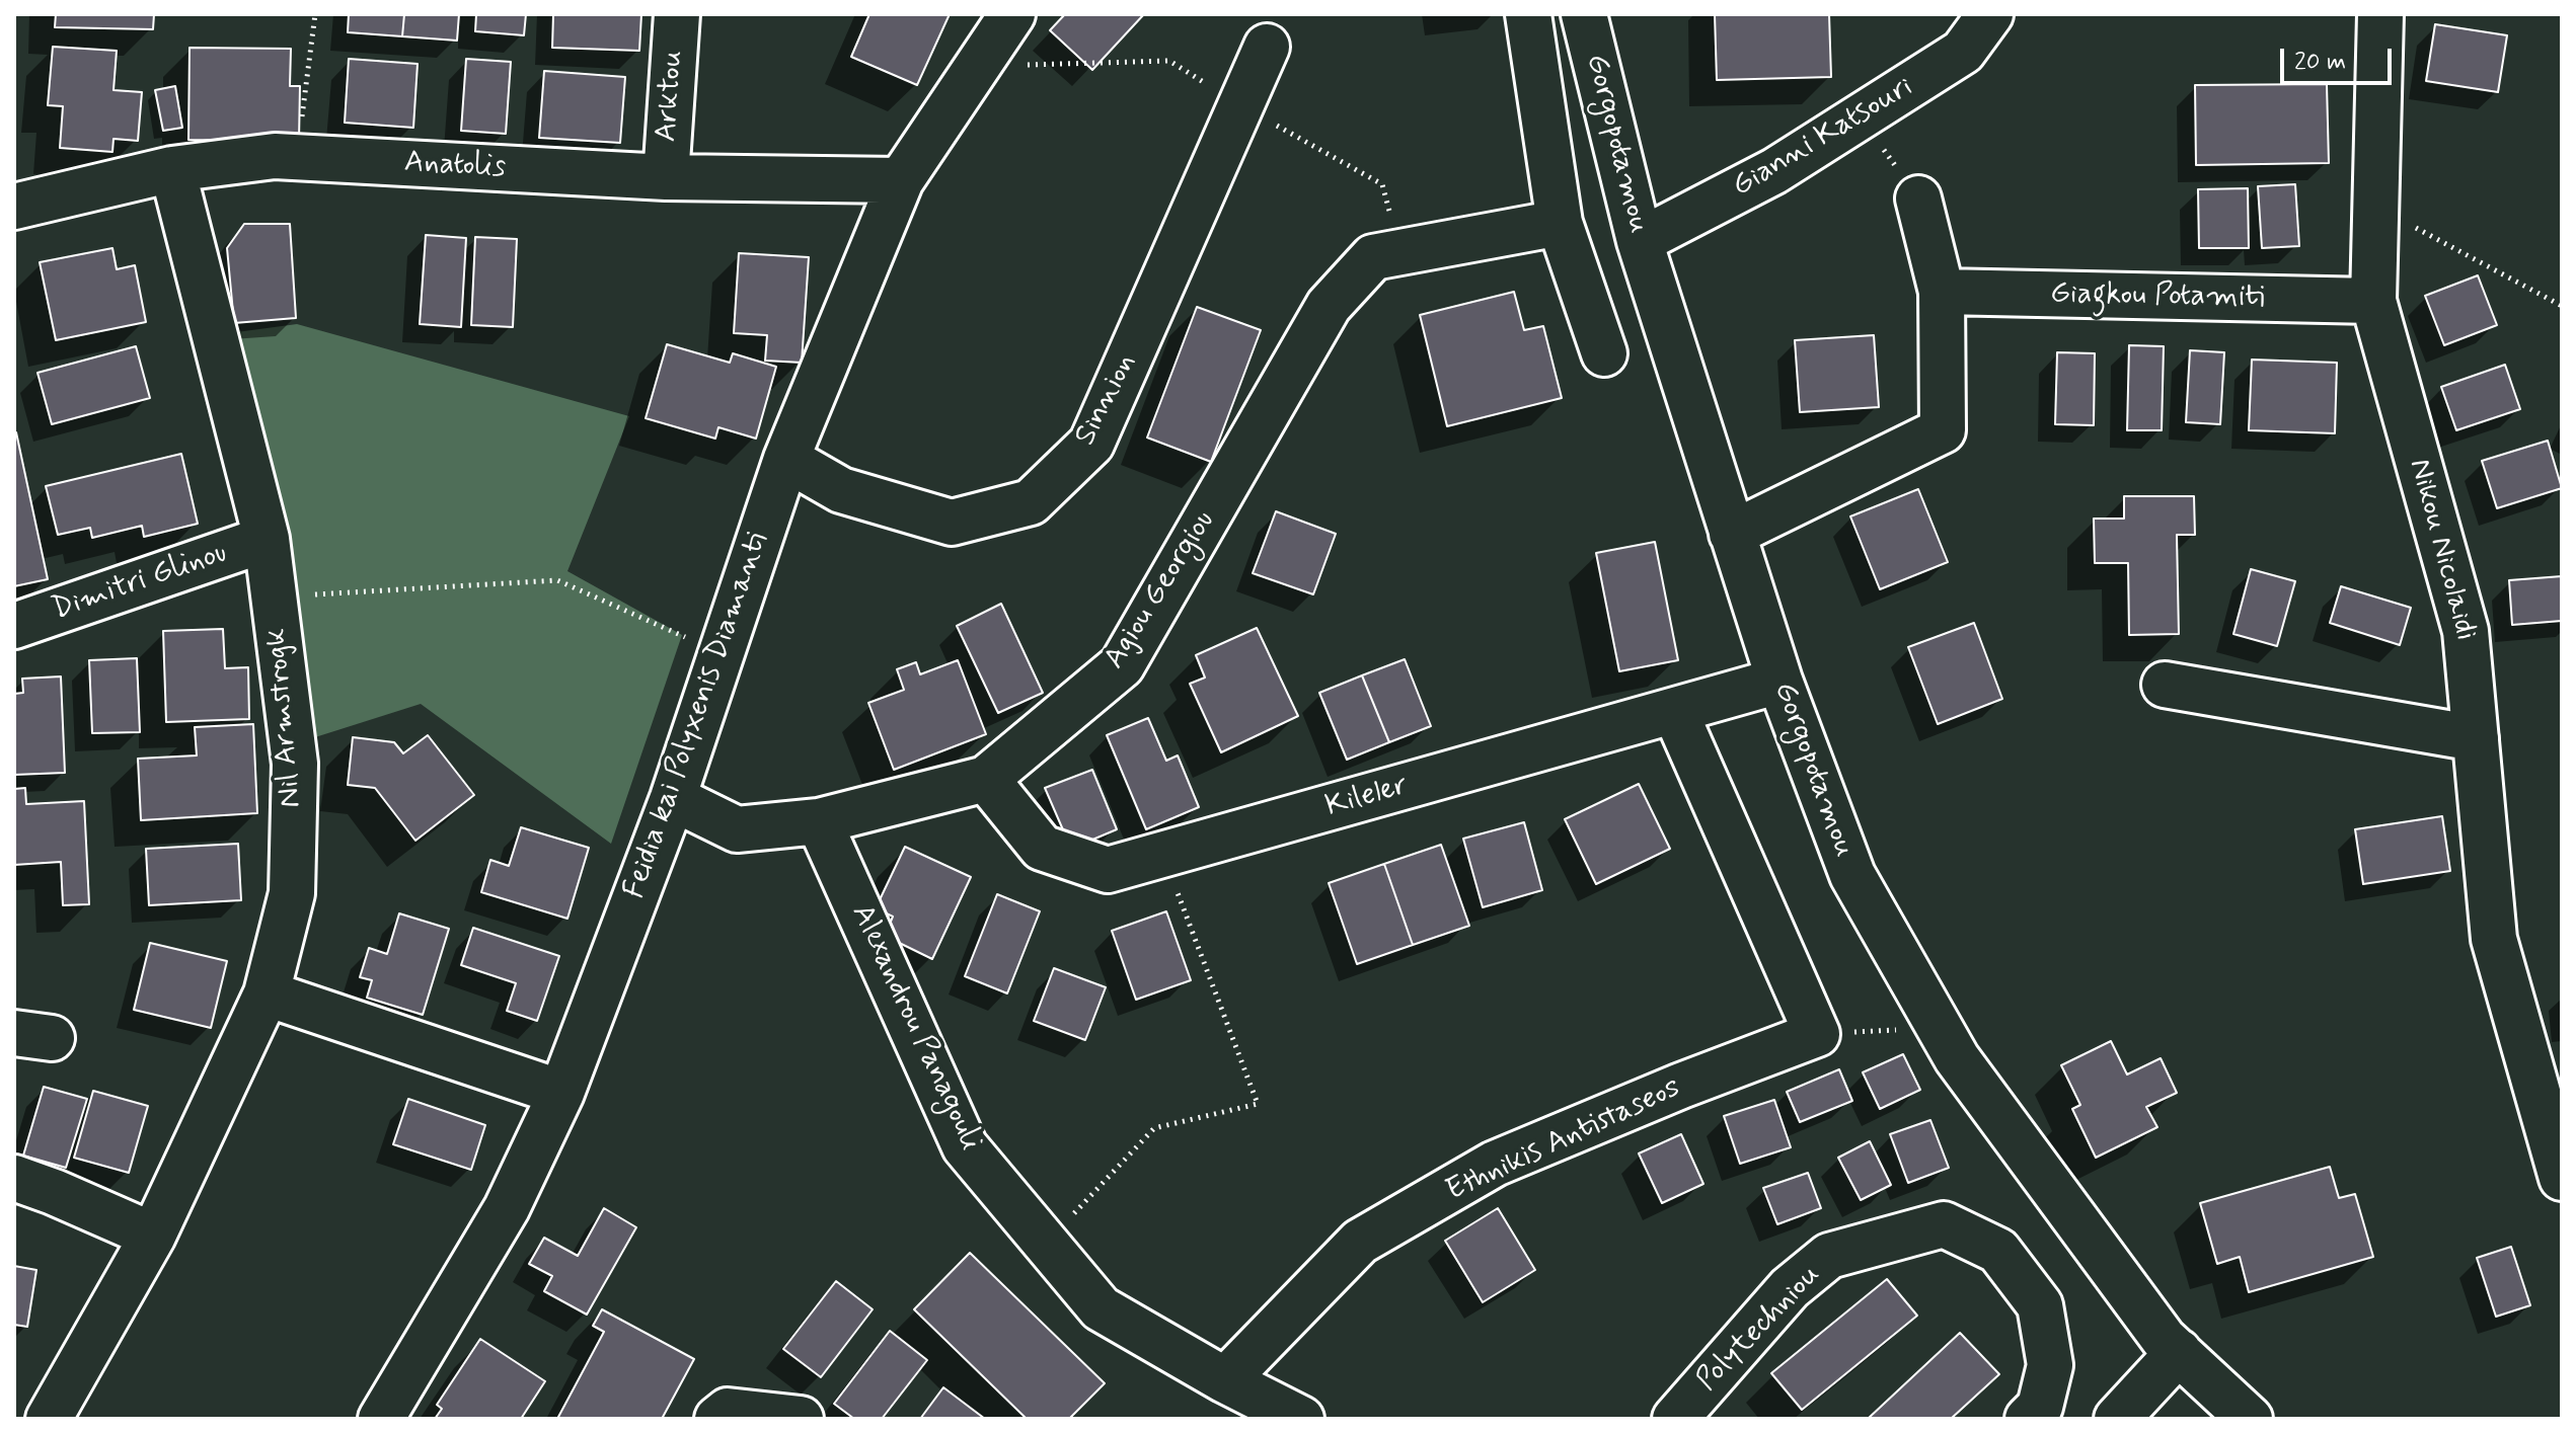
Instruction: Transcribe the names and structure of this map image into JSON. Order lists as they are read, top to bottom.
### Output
{
  "streets": {
    "street": [
      "Arktou",
      "Gianni Katsouri",
      "Gorgopotamou",
      "Anatolis",
      "Giagkou Potamiti",
      "Sinnion",
      "Nikou Nicolaidi",
      "Dimitri Glinou",
      "Agiou Georgiou",
      "Feidia kai Polyxenis Diamanti",
      "Nil Armstrogk",
      "Kileler",
      "Alexandrou Panagouli",
      "Ethnikis Antistaseos",
      "Polytechniou"
    ]
  },
  "crossings": [
    ["Arktou", "Anatolis"],
    ["Gianni Katsouri", "Gorgopotamou"],
    ["Gorgopotamou", "Kileler"],
    ["Anatolis", "Feidia kai Polyxenis Diamanti"],
    ["Anatolis", "Nil Armstrogk"],
    ["Giagkou Potamiti", "Nikou Nicolaidi"],
    ["Sinnion", "Feidia kai Polyxenis Diamanti"],
    ["Dimitri Glinou", "Nil Armstrogk"],
    ["Agiou Georgiou", "Feidia kai Polyxenis Diamanti"],
    ["Agiou Georgiou", "Kileler"],
    ["Agiou Georgiou", "Alexandrou Panagouli"],
    ["Alexandrou Panagouli", "Ethnikis Antistaseos"]
  ],
  "scale_bar": "20 m"
}
